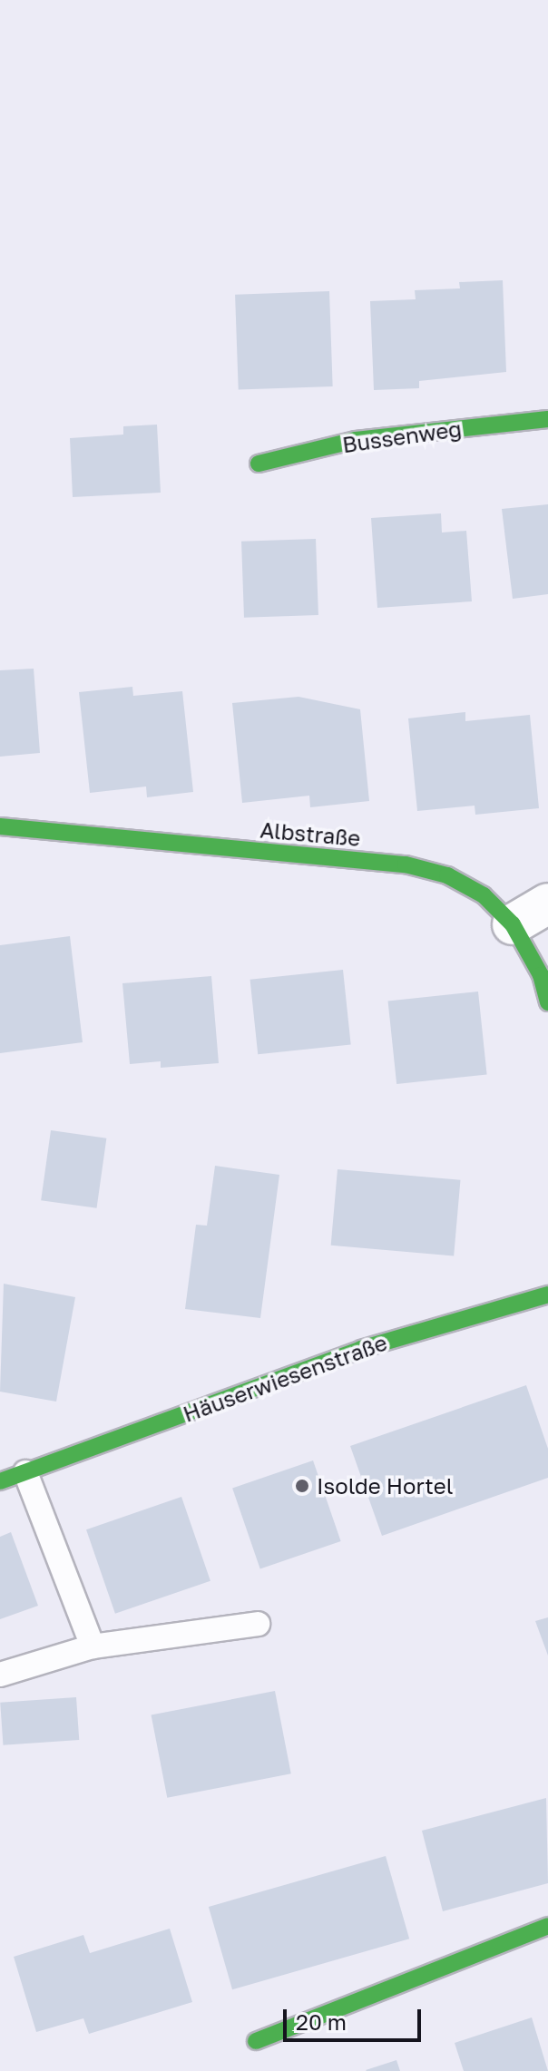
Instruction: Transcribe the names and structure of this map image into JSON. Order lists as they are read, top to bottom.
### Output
{
  "streets": {
    "street": ["Bussenweg", "Albstraße", "Häuserwiesenstraße"]
  },
  "places": ["Isolde Hortel"],
  "scale_bar": "20 m"
}
